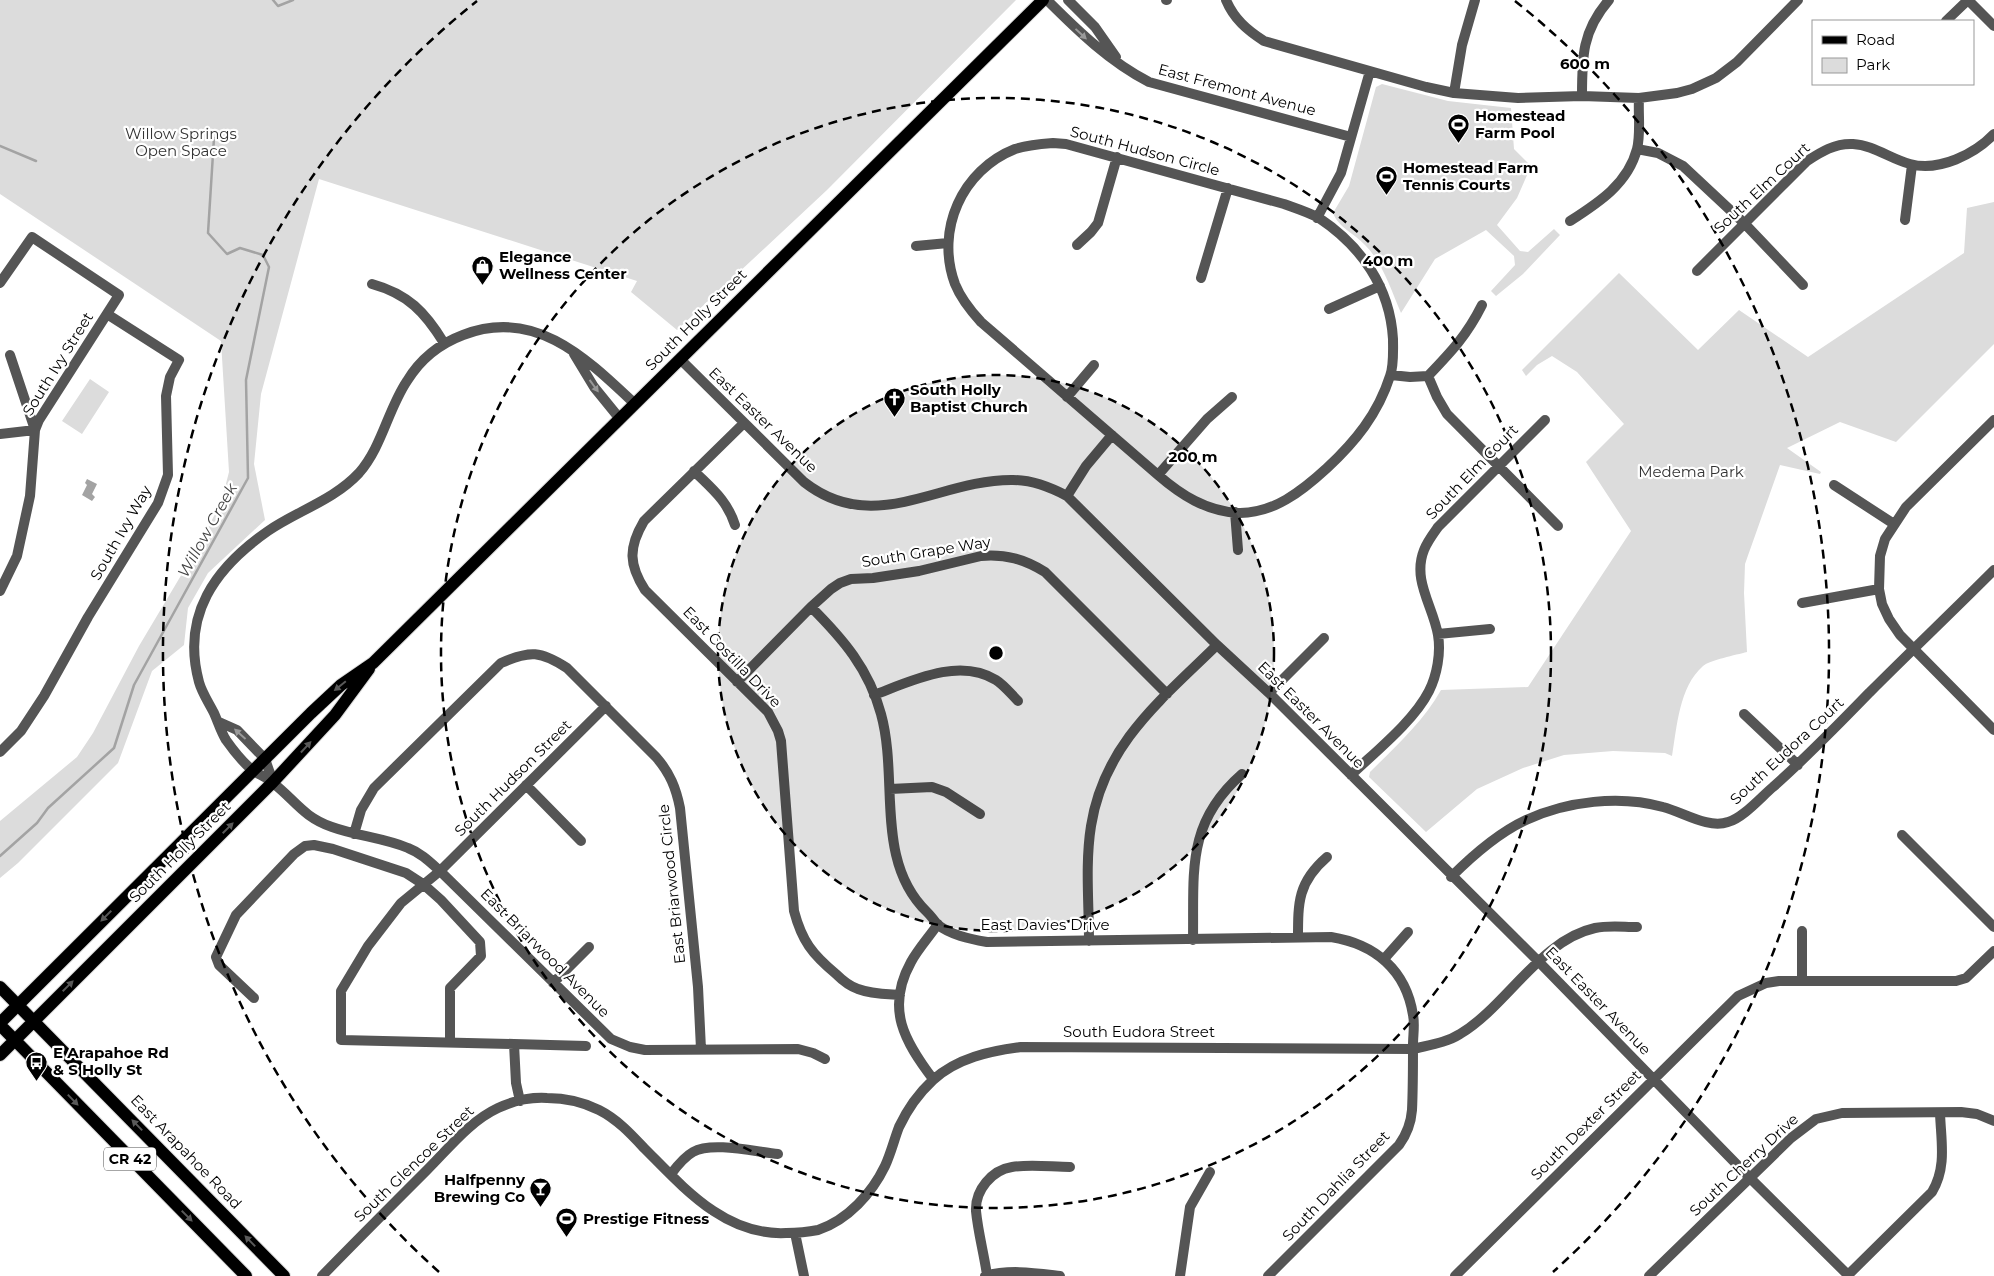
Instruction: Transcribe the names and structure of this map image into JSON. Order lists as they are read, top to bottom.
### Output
{
  "streets": {
    "main road": ["South Holly Street", "East Arapahoe Road", "CR 42"],
    "street": [
      "East Fremont Avenue",
      "South Hudson Circle",
      "South Elm Court",
      "South Ivy Street",
      "East Easter Avenue",
      "South Ivy Way",
      "South Grape Way",
      "East Costilla Drive",
      "South Eudora Court",
      "South Hudson Street",
      "East Briarwood Circle",
      "East Davies Drive",
      "East Briarwood Avenue",
      "South Eudora Street",
      "South Dexter Street",
      "South Glencoe Street",
      "South Cherry Drive",
      "South Dahlia Street"
    ]
  },
  "crossings": [
    ["South Elm Court", "East Easter Avenue"],
    ["South Holly Street", "East Easter Avenue"],
    ["South Holly Street", "East Briarwood Avenue"],
    ["South Holly Street", "East Arapahoe Road"],
    ["South Holly Street", "CR 42"],
    ["South Ivy Street", "South Ivy Way"],
    ["East Easter Avenue", "East Costilla Drive"],
    ["East Easter Avenue", "South Eudora Court"],
    ["East Easter Avenue", "South Eudora Street"],
    ["East Easter Avenue", "South Dexter Street"],
    ["East Easter Avenue", "South Cherry Drive"],
    ["South Grape Way", "East Costilla Drive"],
    ["South Grape Way", "East Davies Drive"],
    ["South Hudson Street", "East Briarwood Circle"],
    ["South Hudson Street", "East Briarwood Avenue"],
    ["East Briarwood Circle", "East Briarwood Avenue"],
    ["East Davies Drive", "South Eudora Street"],
    ["East Davies Drive", "South Dahlia Street"],
    ["South Eudora Street", "South Glencoe Street"],
    ["South Eudora Street", "South Dahlia Street"]
  ],
  "water": ["Willow Creek"],
  "parks": ["Willow Springs Open Space", "Medema Park"],
  "places": {
    "sports": ["Homestead Farm Pool", "Homestead Farm Tennis Courts", "Prestige Fitness"],
    "shop": ["Elegance Wellness Center"],
    "church": ["South Holly Baptist Church"],
    "bus stop": ["E Arapahoe Rd & S Holly St"],
    "bar": ["Halfpenny Brewing Co"]
  },
  "legend": ["Road", "Park"],
  "rings": ["600 m", "400 m", "200 m"]
}
